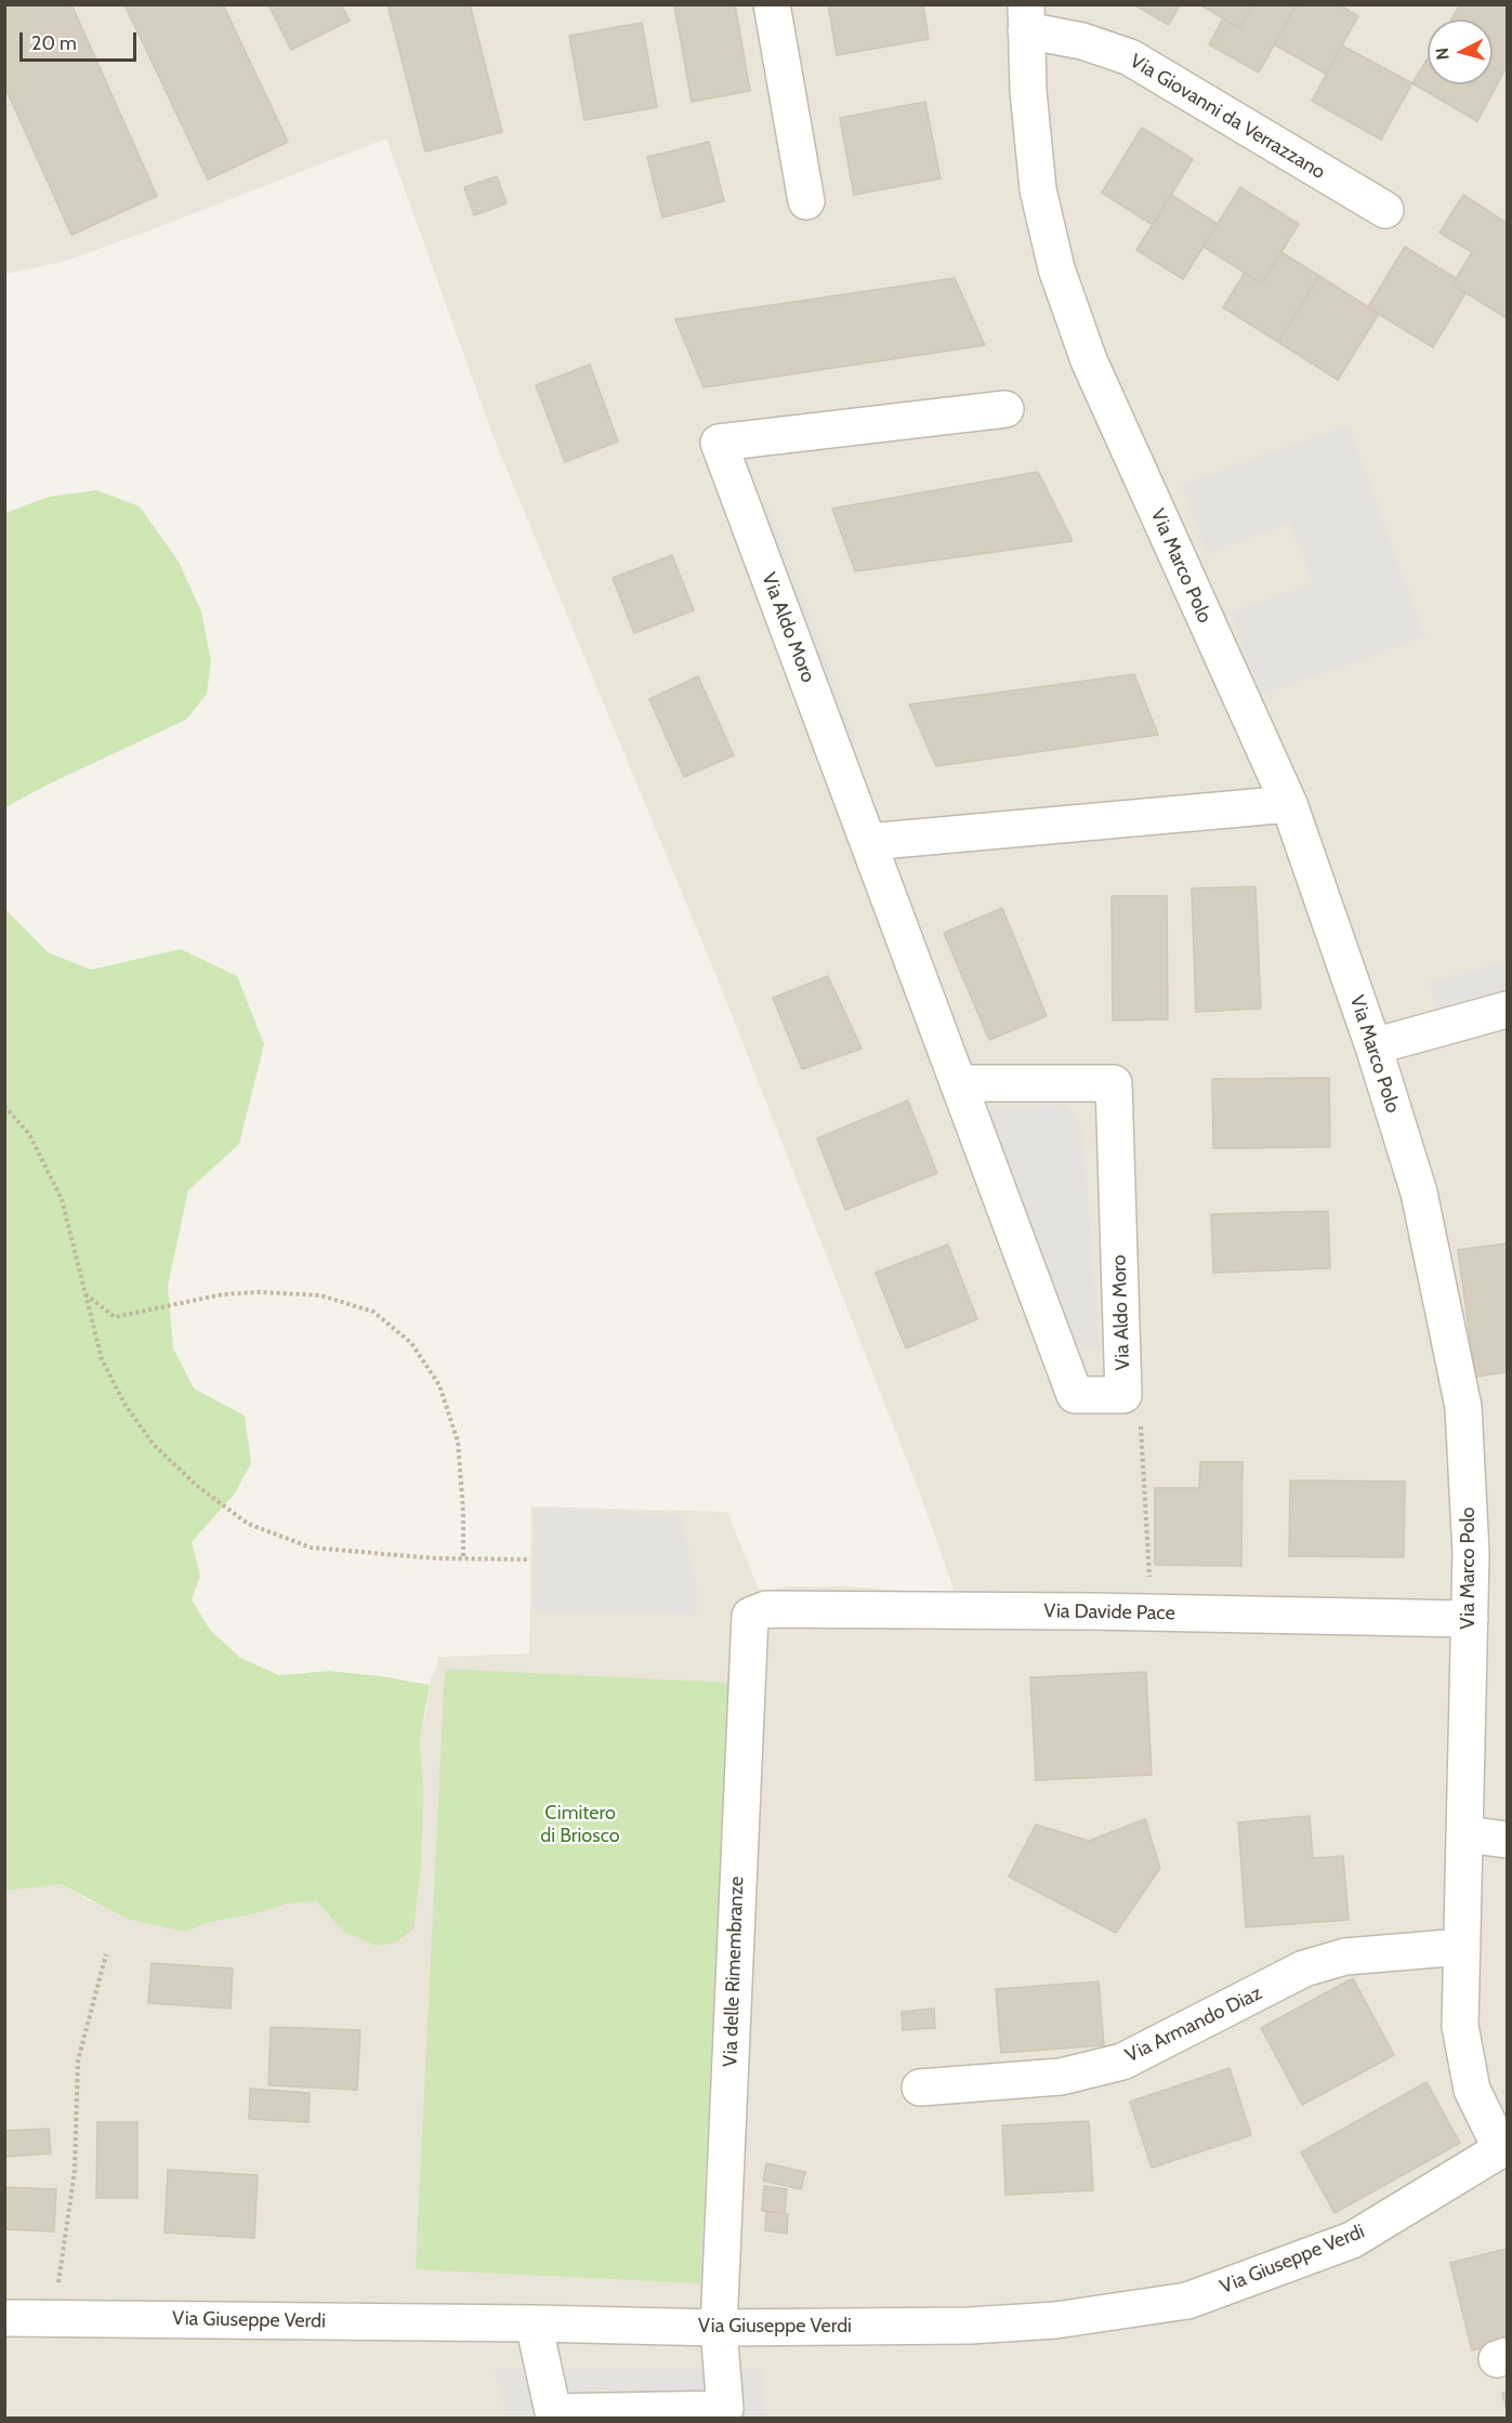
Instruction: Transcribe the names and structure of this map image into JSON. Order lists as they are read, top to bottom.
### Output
{
  "streets": {
    "street": [
      "Via Giovanni da Verrazzano",
      "Via Marco Polo",
      "Via Aldo Moro",
      "Via Davide Pace",
      "Via delle Rimembranze",
      "Via Armando Diaz",
      "Via Giuseppe Verdi"
    ]
  },
  "crossings": [
    ["Via Giovanni da Verrazzano", "Via Marco Polo"],
    ["Via Marco Polo", "Via Davide Pace"],
    ["Via Marco Polo", "Via Armando Diaz"],
    ["Via Marco Polo", "Via Giuseppe Verdi"],
    ["Via Davide Pace", "Via delle Rimembranze"],
    ["Via delle Rimembranze", "Via Giuseppe Verdi"]
  ],
  "parks": ["Cimitero di Briosco"],
  "scale_bar": "20 m",
  "north": "left"
}
